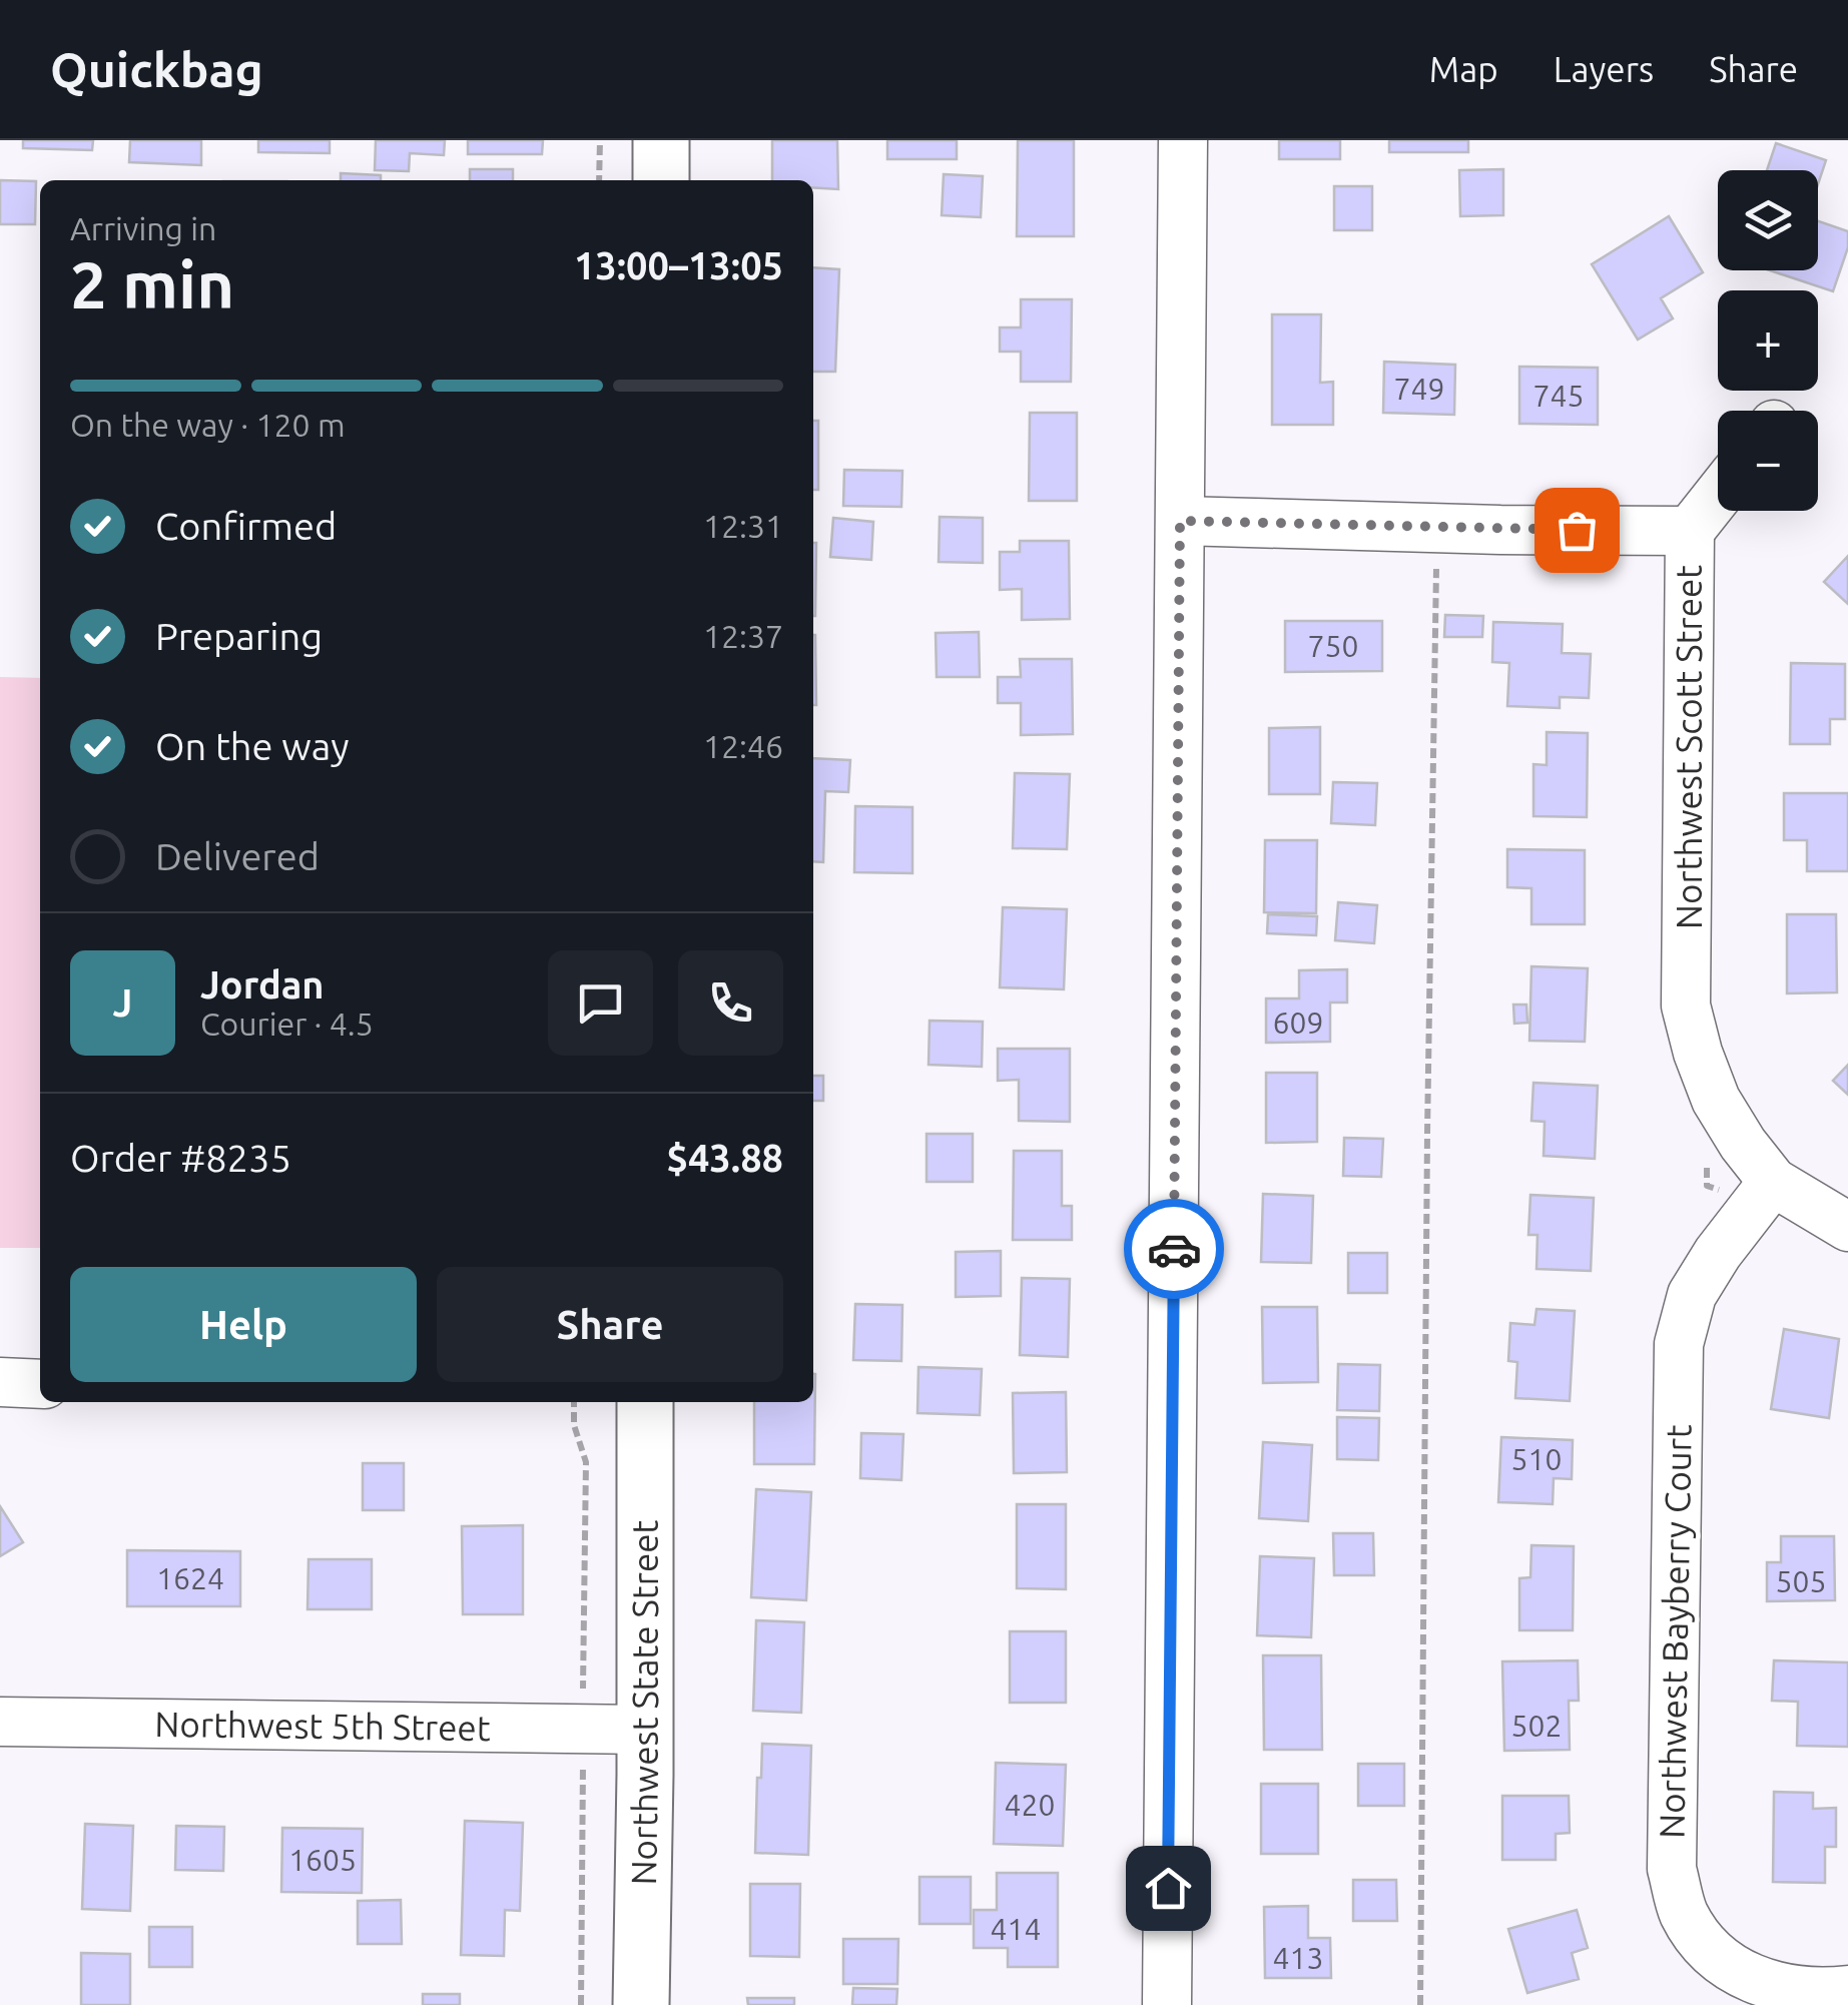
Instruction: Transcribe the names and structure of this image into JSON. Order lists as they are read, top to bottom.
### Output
{
  "streets": {
    "main road": ["Northwest State Street"],
    "street": ["Northwest Scott Street", "Northwest Bayberry Court", "Northwest 5th Street"]
  },
  "crossings": [
    ["Northwest Scott Street", "Northwest Bayberry Court"],
    ["Northwest State Street", "Northwest 5th Street"]
  ],
  "house_numbers": [
    "749",
    "745",
    "750",
    "609",
    "510",
    "1624",
    "505",
    "502",
    "420",
    "1605",
    "414",
    "413"
  ],
  "page": {
    "header": "Quickbag",
    "nav": ["Map", "Layers", "Share"],
    "map_buttons": ["+", "−"],
    "heading": ["2 min", "Arriving in", "13:00–13:05"],
    "panel": [
      "Jordan",
      "Courier · 4.5",
      "Order #8235",
      "$43.88"
    ],
    "bar": "On the way · 120 m",
    "list": [
      ["Confirmed", "12:31"],
      ["Preparing", "12:37"],
      ["On the way", "12:46"],
      "Delivered"
    ],
    "round": "J",
    "buttons": ["Help", "Share"]
  }
}
